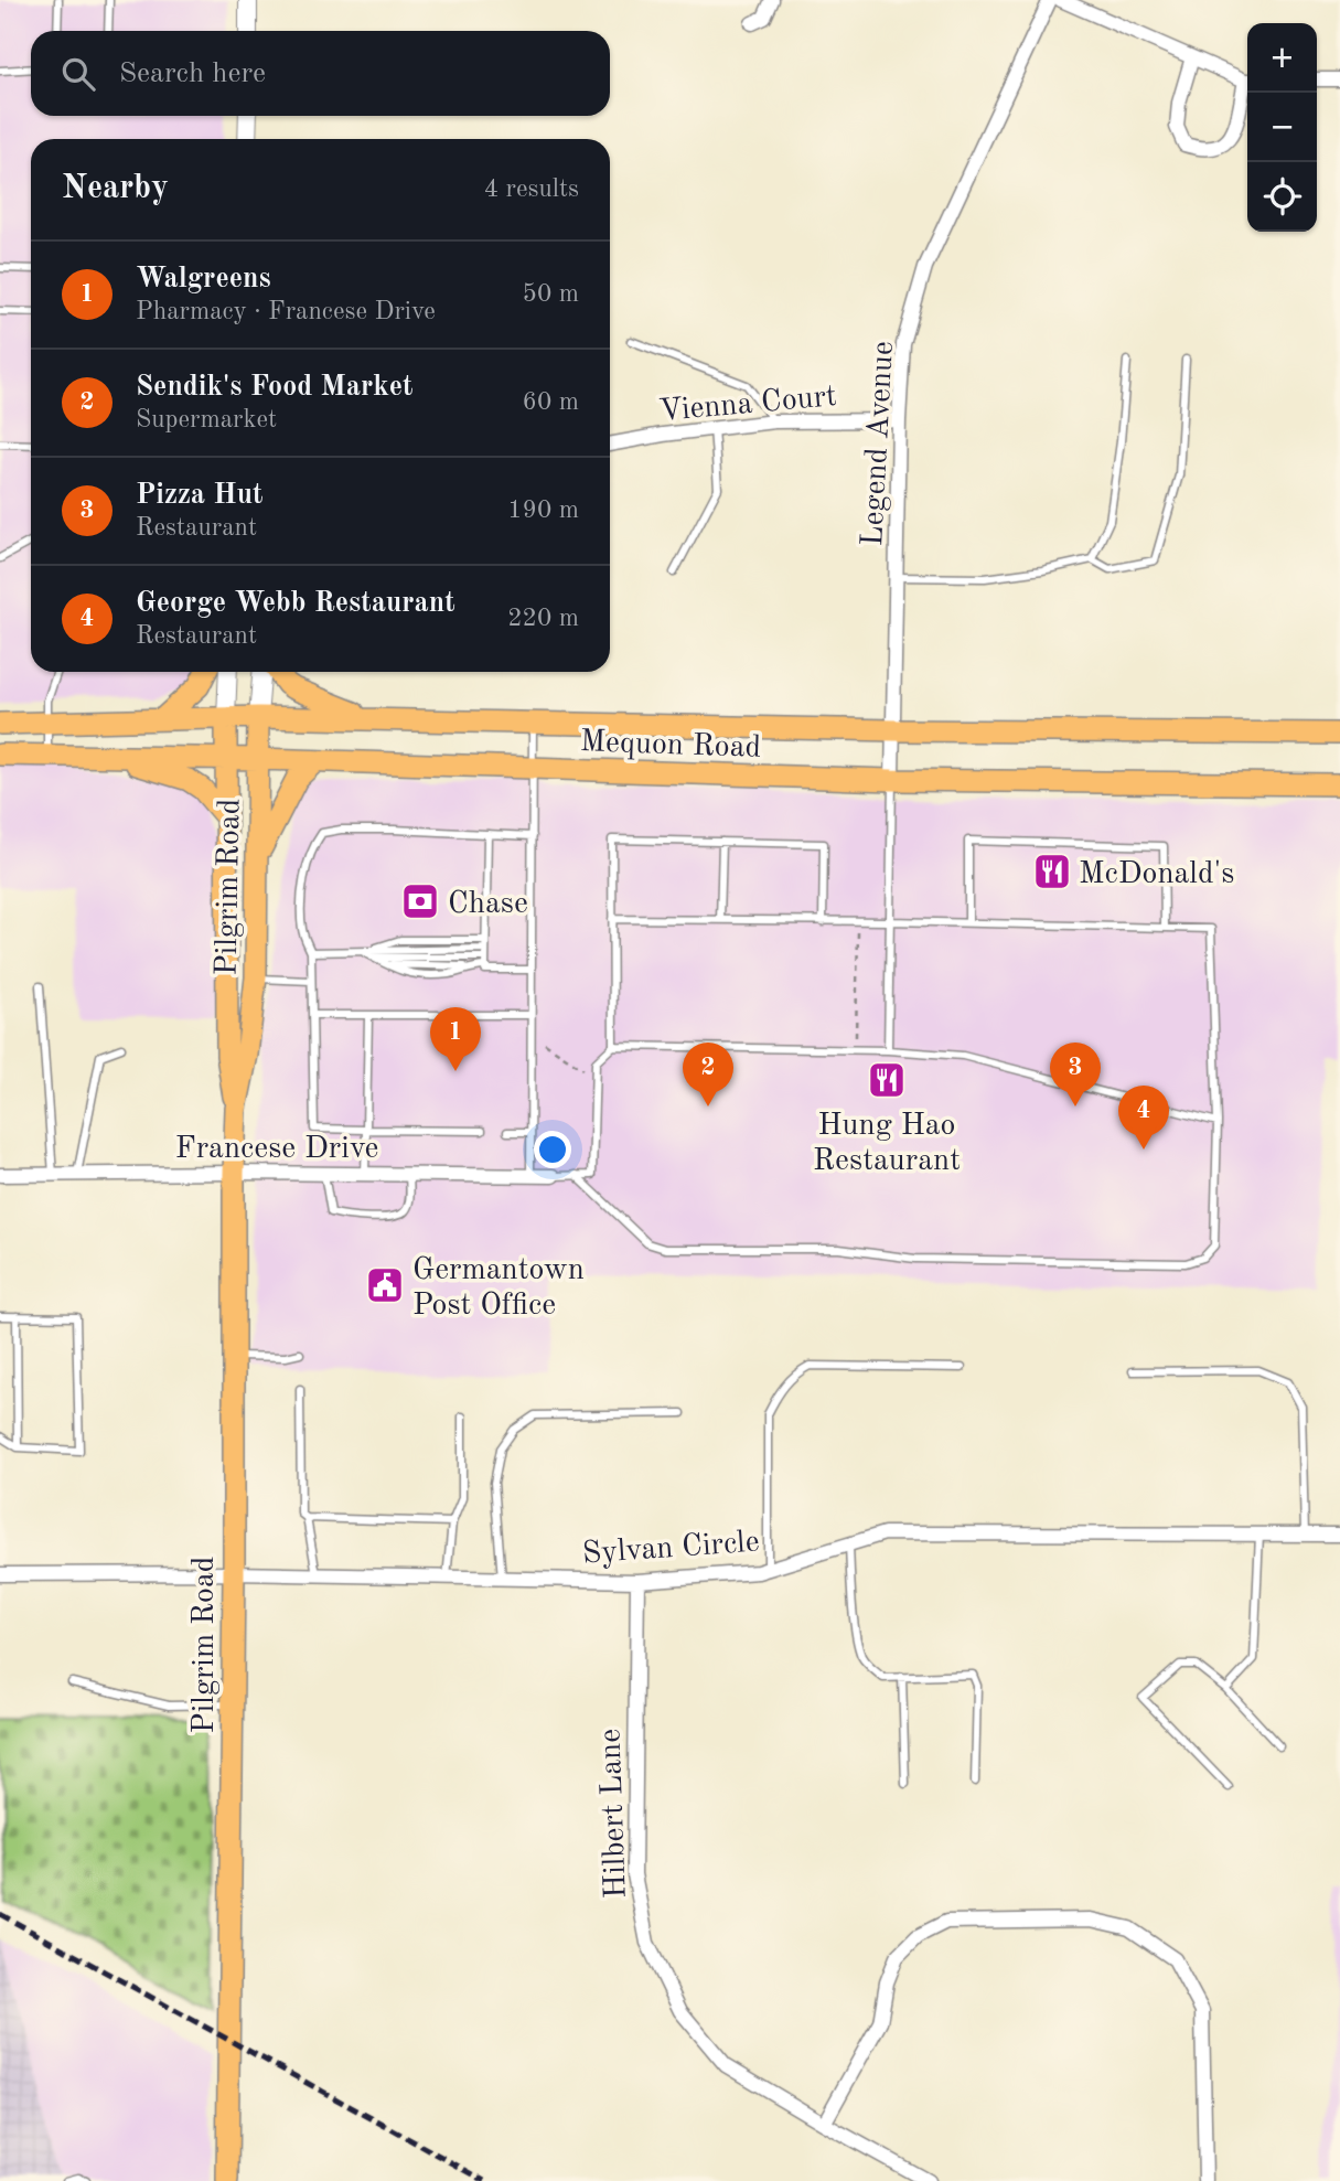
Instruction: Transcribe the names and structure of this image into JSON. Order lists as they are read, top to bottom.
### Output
{
  "streets": {
    "main road": ["Mequon Road", "Pilgrim Road"],
    "street": [
      "Vienna Court",
      "Legend Avenue",
      "Francese Drive",
      "Sylvan Circle",
      "Hilbert Lane"
    ]
  },
  "crossings": [
    ["Vienna Court", "Legend Avenue"],
    ["Legend Avenue", "Mequon Road"],
    ["Mequon Road", "Pilgrim Road"],
    ["Pilgrim Road", "Francese Drive"],
    ["Pilgrim Road", "Sylvan Circle"],
    ["Sylvan Circle", "Hilbert Lane"]
  ],
  "places": {
    "restaurant": ["McDonald's", "Hung Hao Restaurant"],
    "bank": ["Chase"],
    "public building": ["Germantown Post Office"]
  },
  "page": {
    "map_buttons": ["+", "−"],
    "search": "Search here",
    "heading": ["Nearby", "4 results"],
    "list": [
      {
        "mark": "1",
        "name": "Walgreens",
        "note": "Pharmacy · Francese Drive",
        "value": "50 m"
      },
      {
        "mark": "2",
        "name": "Sendik's Food Market",
        "note": "Supermarket",
        "value": "60 m"
      },
      {
        "mark": "3",
        "name": "Pizza Hut",
        "note": "Restaurant",
        "value": "190 m"
      },
      {
        "mark": "4",
        "name": "George Webb Restaurant",
        "note": "Restaurant",
        "value": "220 m"
      }
    ],
    "pins": [
      "1",
      "2",
      "3",
      "4"
    ]
  }
}
